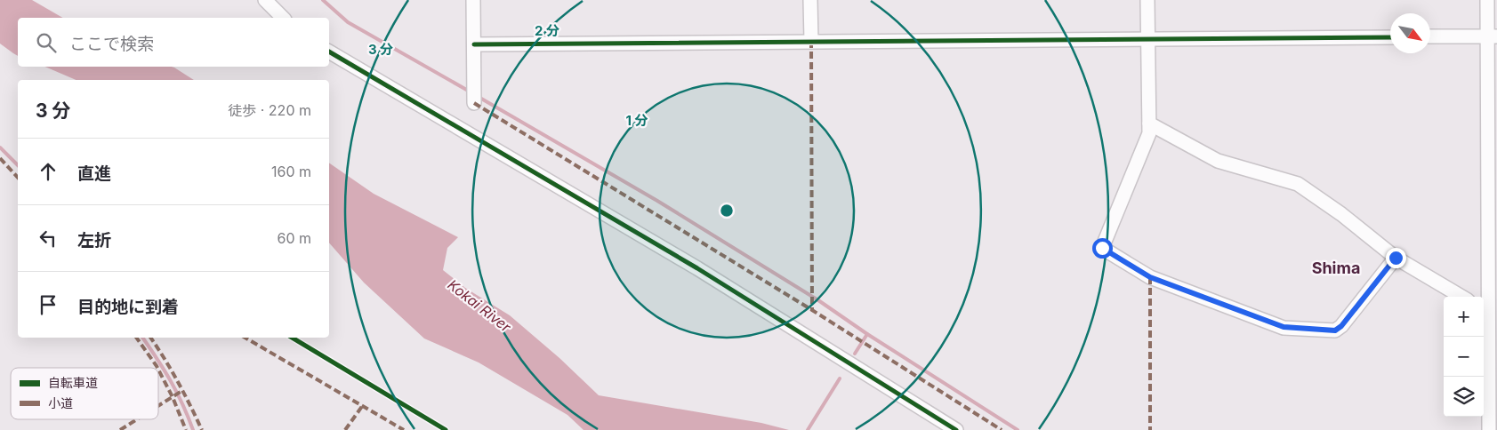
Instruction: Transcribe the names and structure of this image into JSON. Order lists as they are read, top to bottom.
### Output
{
  "districts": ["Shima"],
  "water": ["Kokai River"],
  "legend": ["自転車道", "小道"],
  "north": "bottom right",
  "page": {
    "search": "ここで検索",
    "heading": ["3 分", "徒歩 · 220 m"],
    "list": [
      ["直進", "160 m"],
      ["左折", "60 m"],
      "目的地に到着"
    ],
    "map_buttons": ["+", "−"]
  },
  "rings": ["2 分", "3 分", "1 分"]
}
